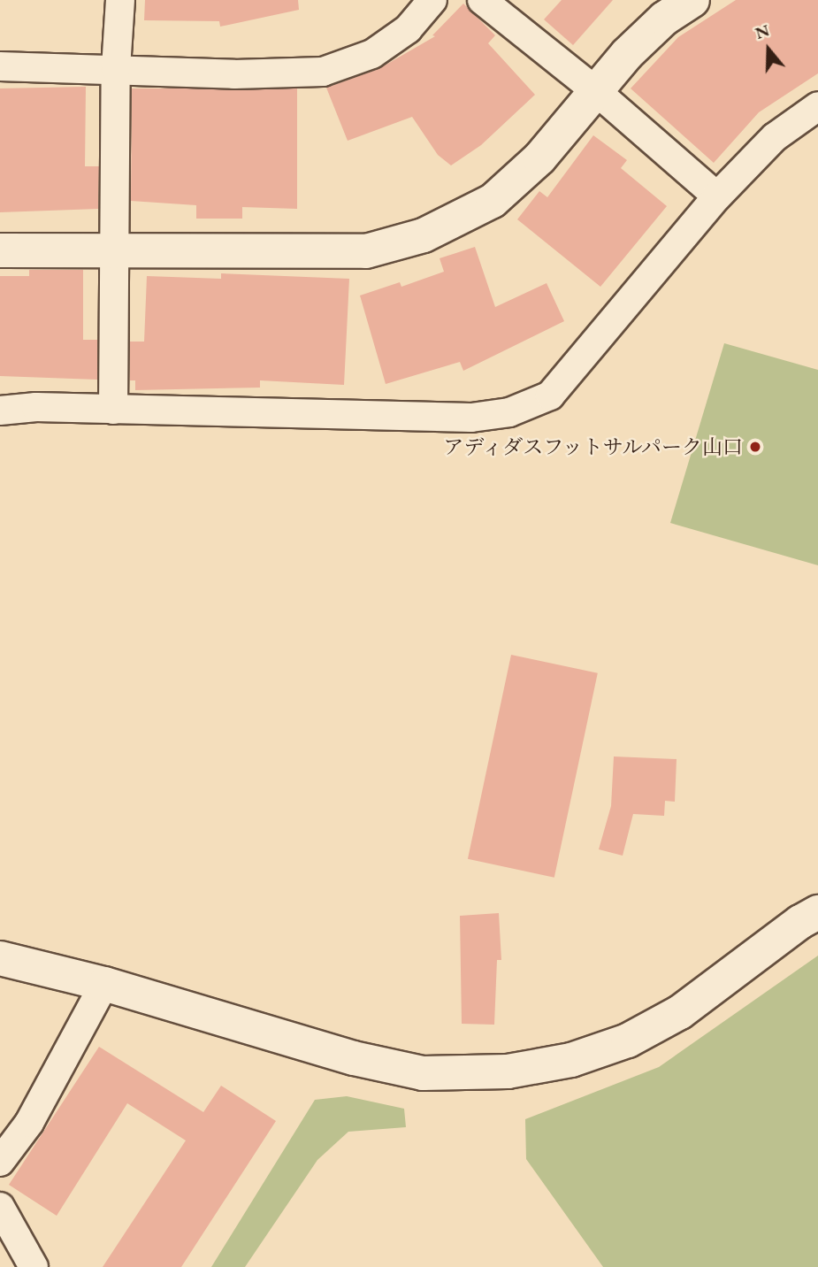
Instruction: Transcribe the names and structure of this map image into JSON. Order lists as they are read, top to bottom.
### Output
{
  "places": ["アディダスフットサルパーク山口"],
  "north": "top"
}
